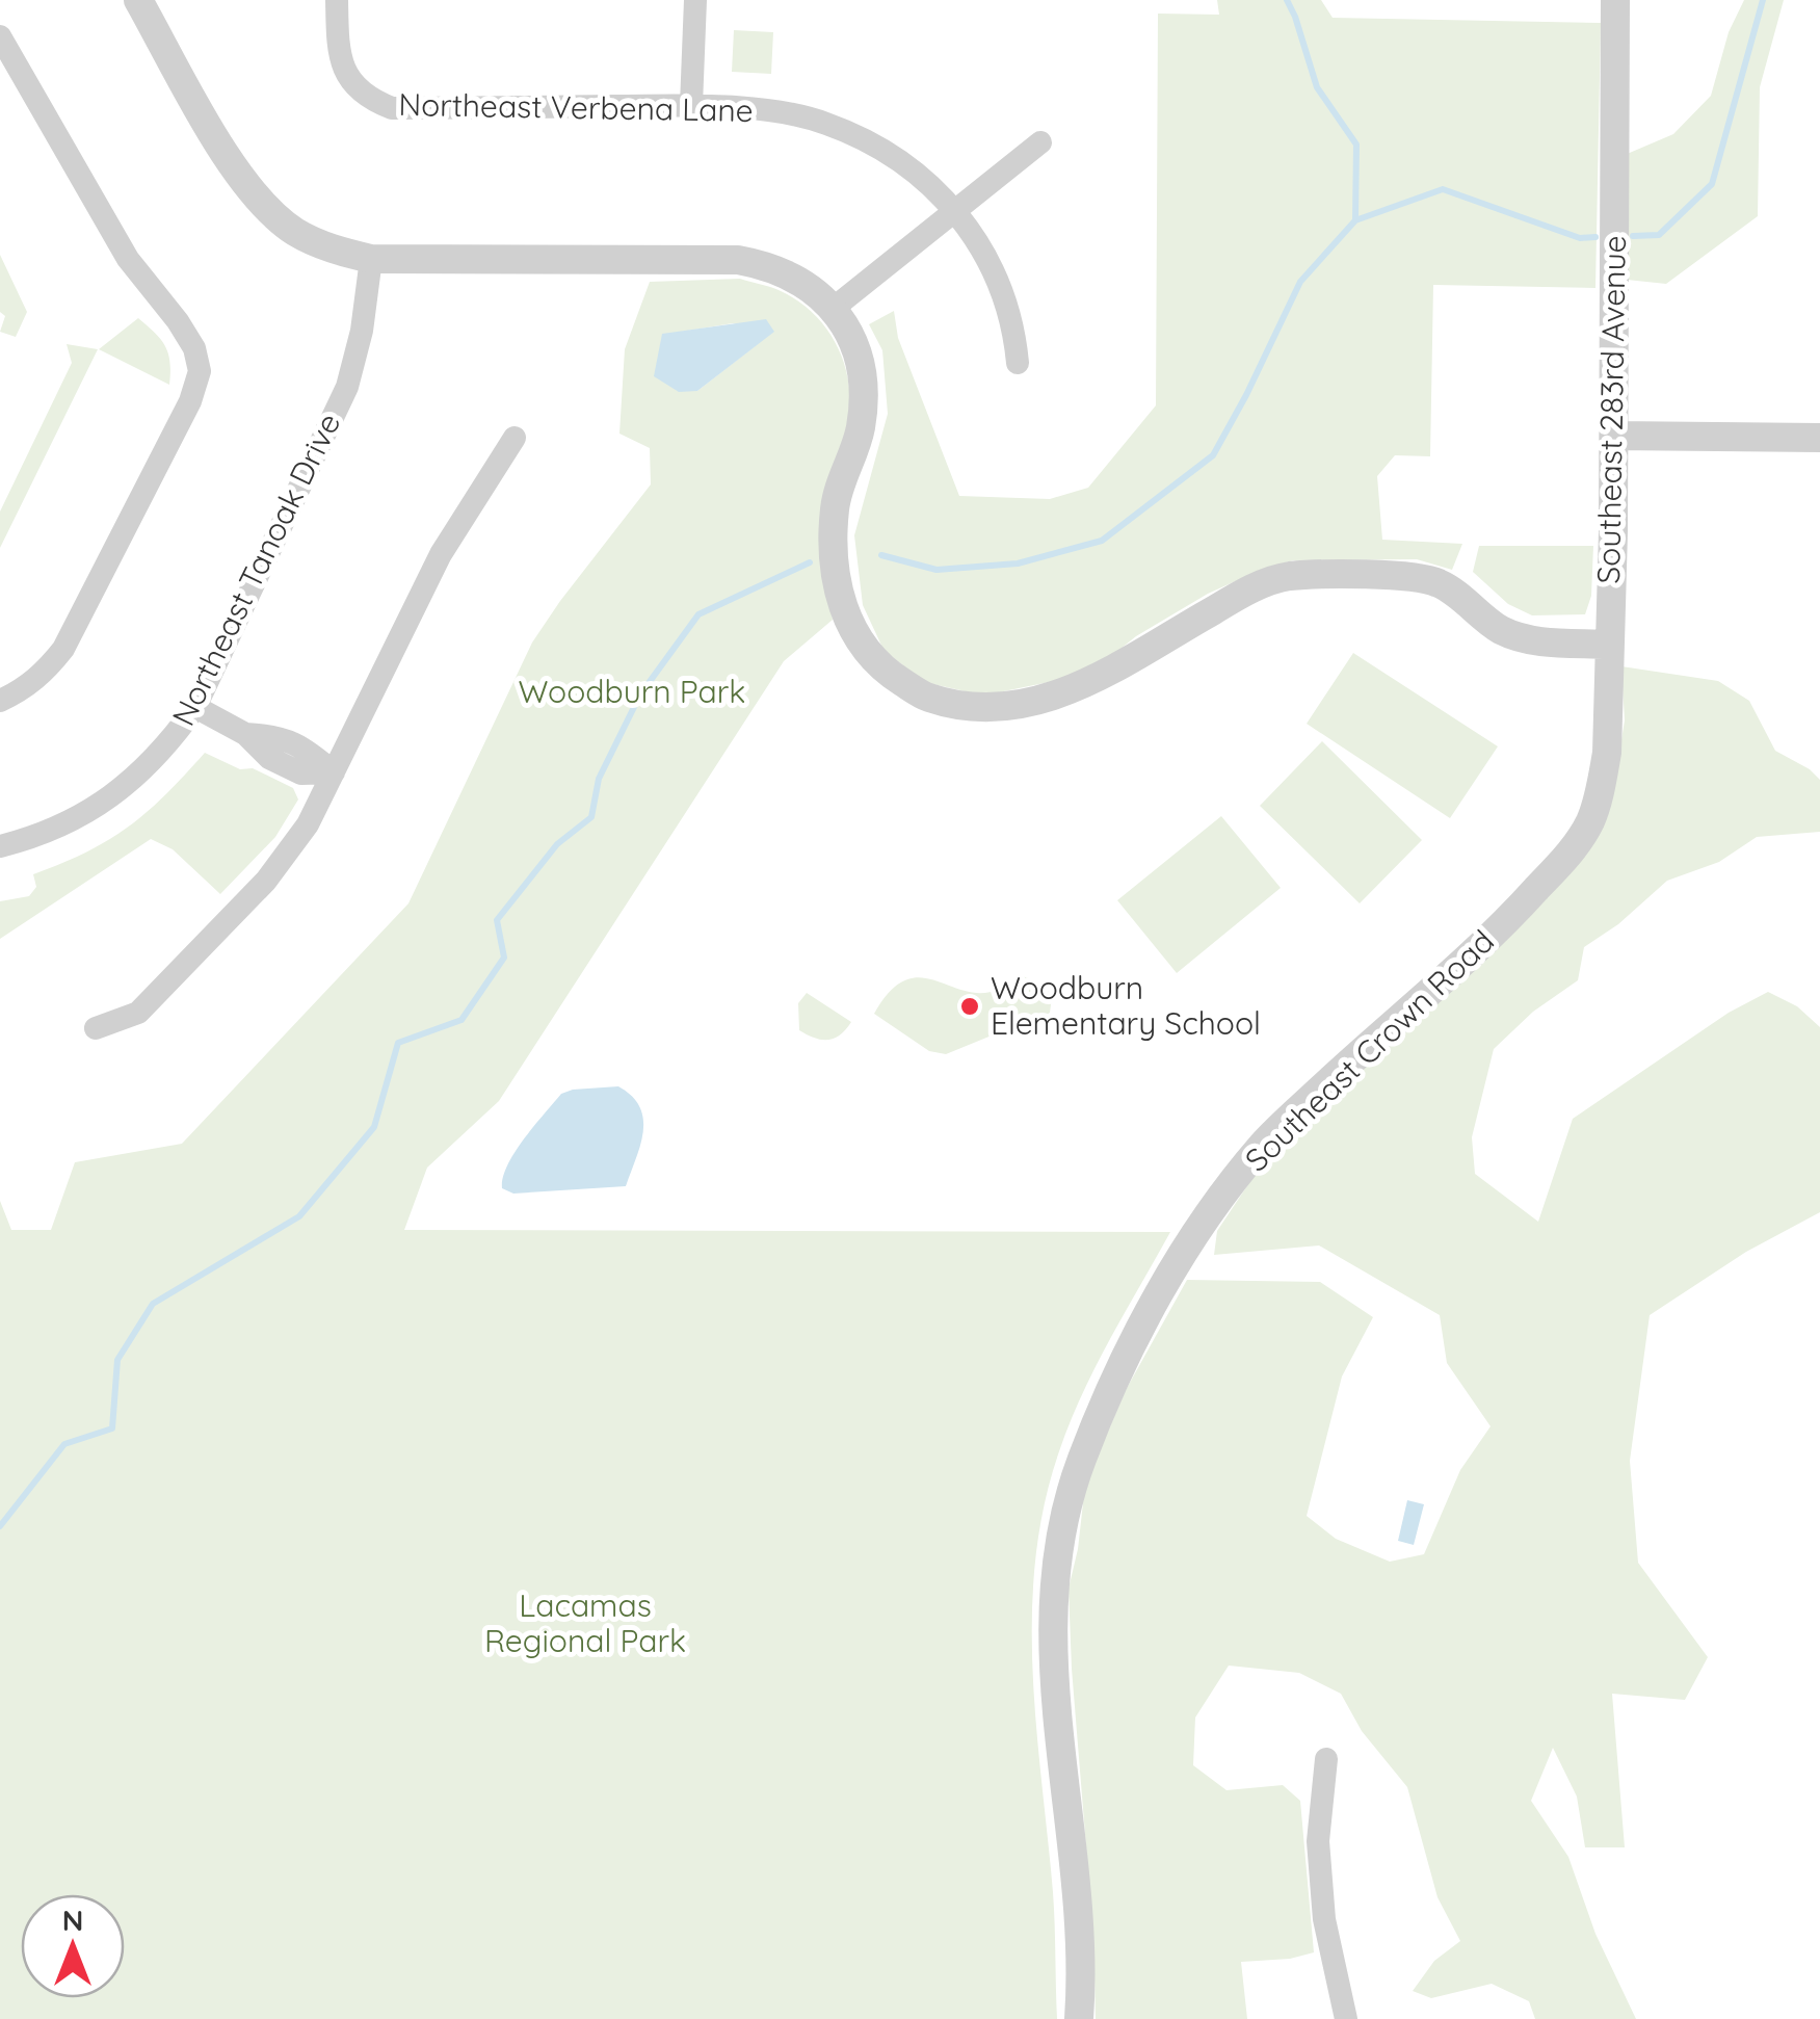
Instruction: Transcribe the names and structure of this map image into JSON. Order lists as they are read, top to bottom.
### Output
{
  "streets": {
    "street": [
      "Northeast Verbena Lane",
      "Southeast 283rd Avenue",
      "Northeast Tanoak Drive",
      "Southeast Crown Road"
    ]
  },
  "crossings": [
    ["Southeast 283rd Avenue", "Southeast Crown Road"]
  ],
  "parks": ["Woodburn Park", "Lacamas Regional Park"],
  "places": ["Woodburn Elementary School"],
  "north": "top"
}
